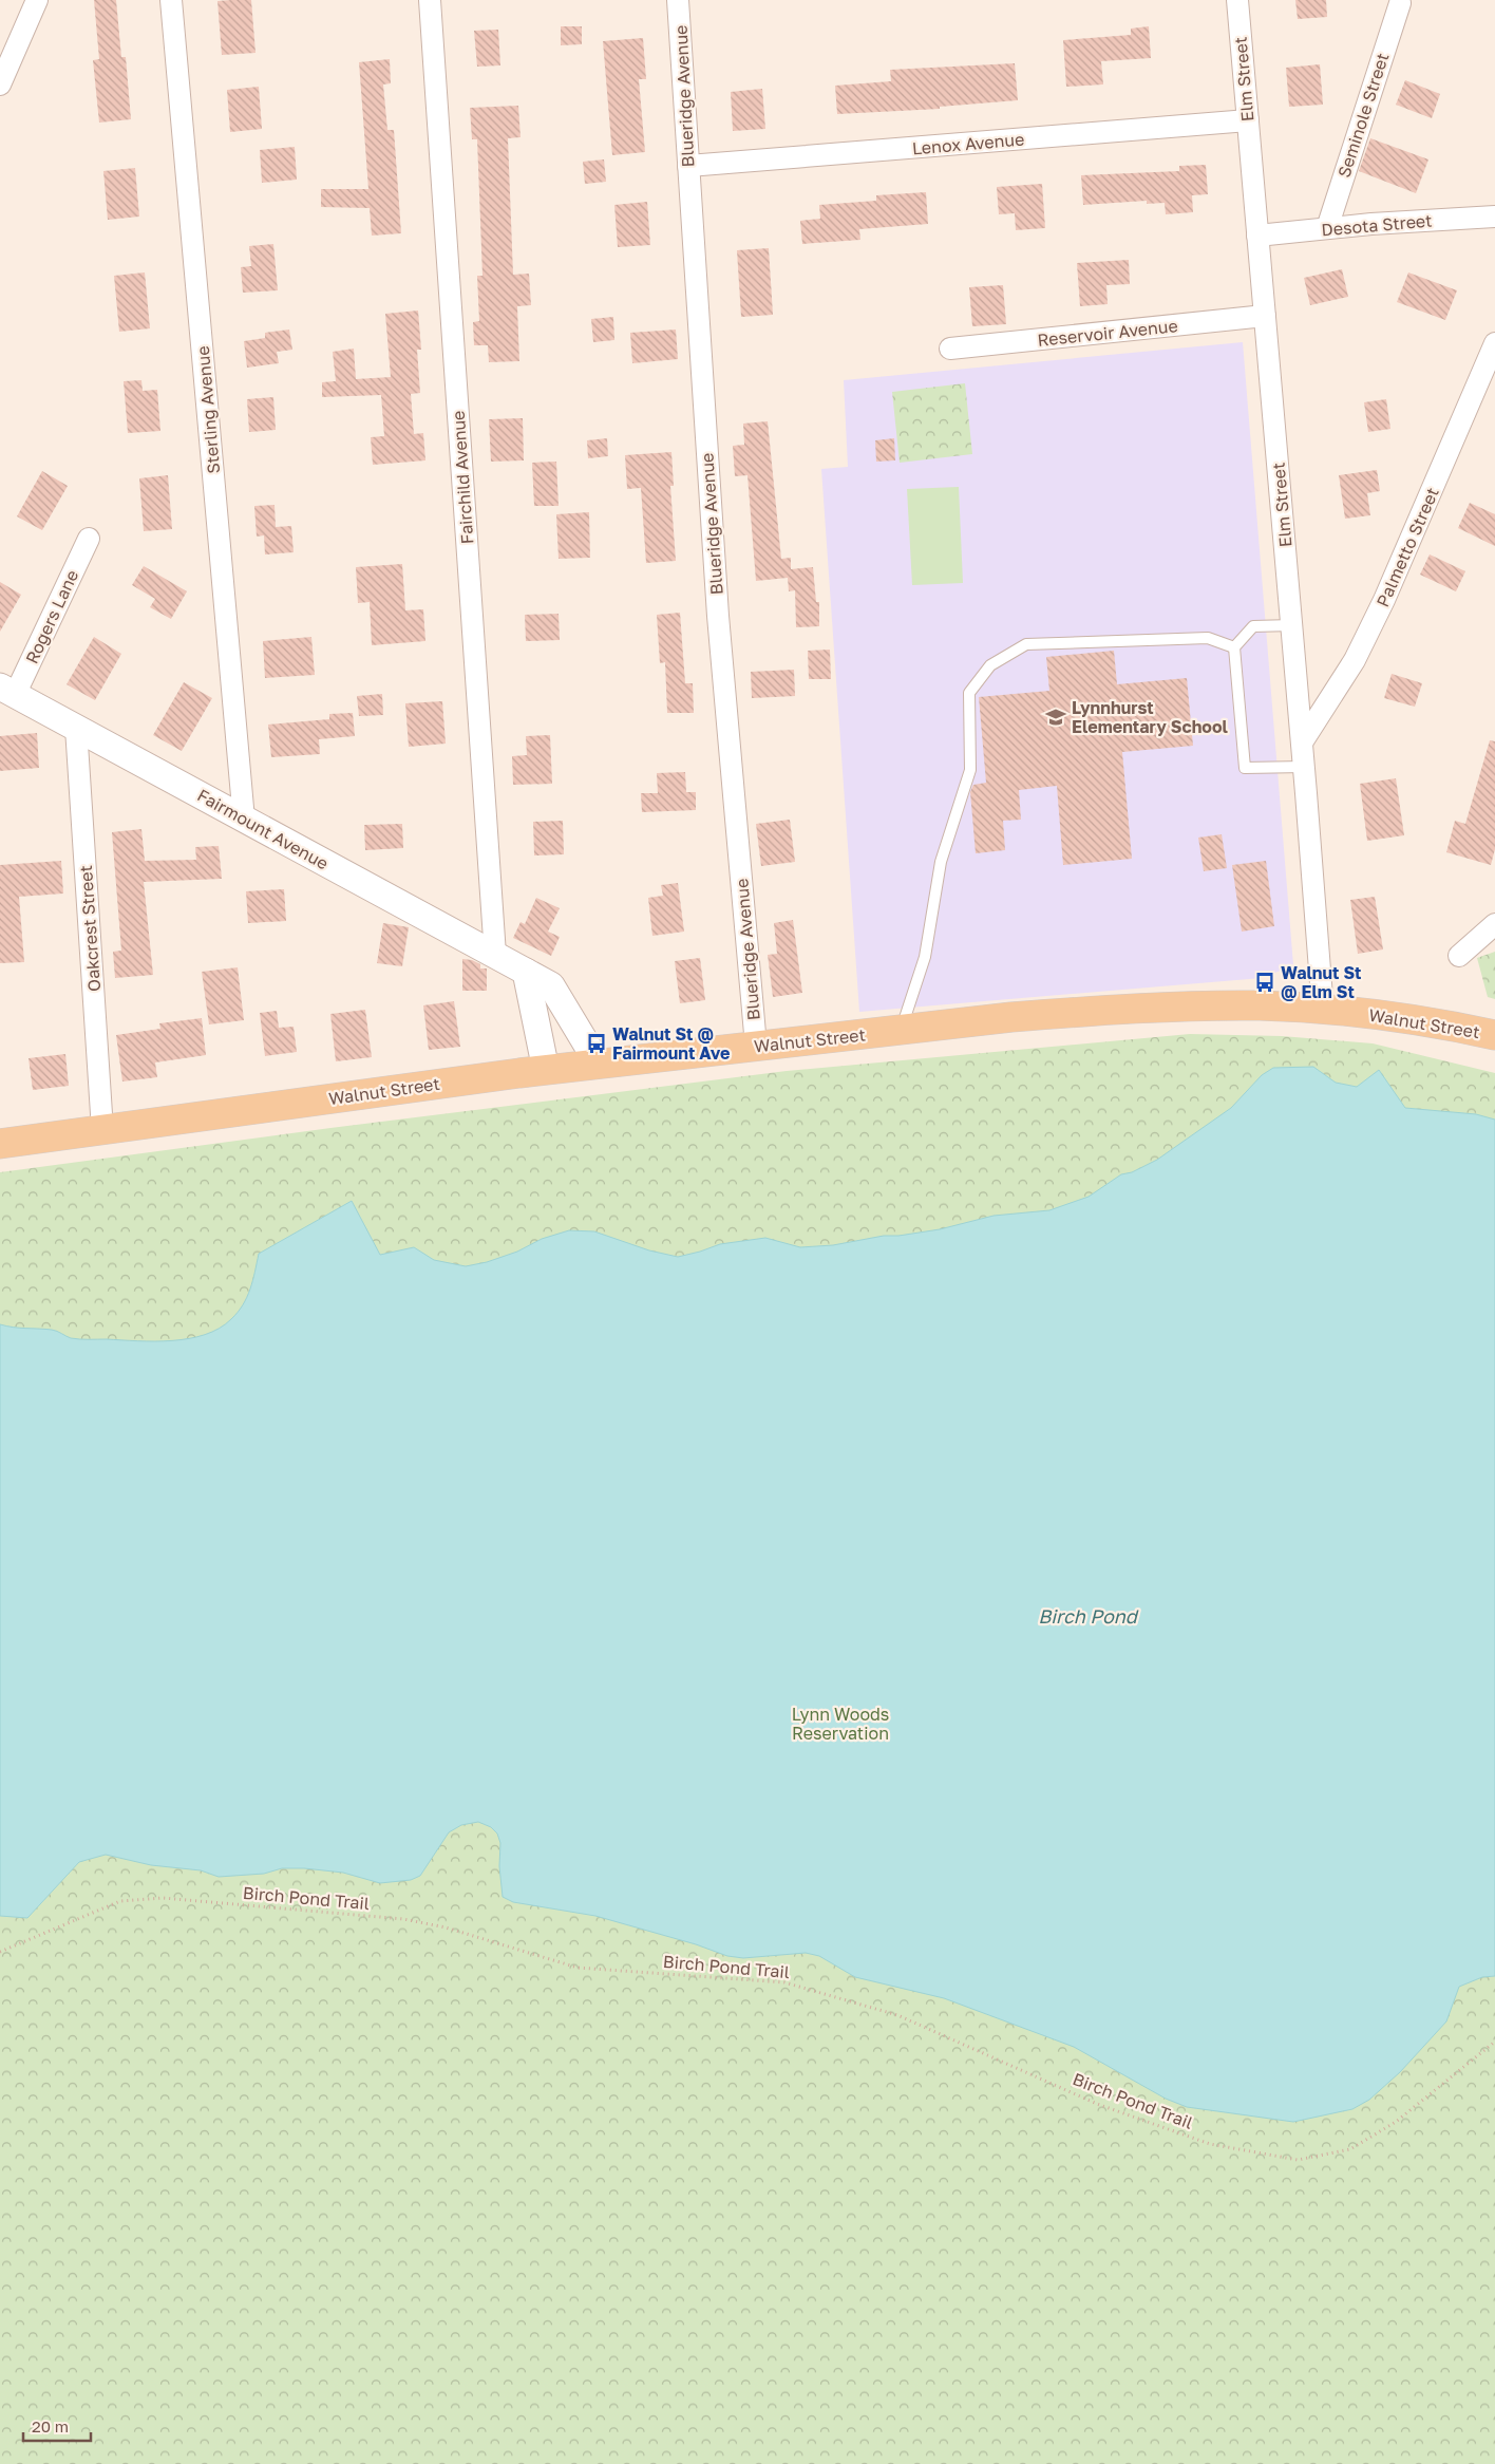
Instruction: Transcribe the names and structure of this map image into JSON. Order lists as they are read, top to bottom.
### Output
{
  "streets": {
    "main road": ["Walnut Street"],
    "street": [
      "Elm Street",
      "Blueridge Avenue",
      "Seminole Street",
      "Lenox Avenue",
      "Desota Street",
      "Reservoir Avenue",
      "Sterling Avenue",
      "Fairchild Avenue",
      "Palmetto Street",
      "Rogers Lane",
      "Fairmount Avenue",
      "Oakcrest Street"
    ],
    "path": ["Birch Pond Trail"]
  },
  "crossings": [
    ["Elm Street", "Lenox Avenue"],
    ["Elm Street", "Desota Street"],
    ["Elm Street", "Reservoir Avenue"],
    ["Elm Street", "Palmetto Street"],
    ["Elm Street", "Walnut Street"],
    ["Blueridge Avenue", "Lenox Avenue"],
    ["Blueridge Avenue", "Walnut Street"],
    ["Seminole Street", "Desota Street"],
    ["Sterling Avenue", "Fairmount Avenue"],
    ["Fairchild Avenue", "Fairmount Avenue"],
    ["Rogers Lane", "Fairmount Avenue"],
    ["Fairmount Avenue", "Oakcrest Street"],
    ["Fairmount Avenue", "Walnut Street"],
    ["Oakcrest Street", "Walnut Street"]
  ],
  "water": ["Birch Pond"],
  "parks": ["Lynn Woods Reservation"],
  "places": {
    "school or university": ["Lynnhurst Elementary School"],
    "bus stop": ["Walnut St @ Elm St", "Walnut St @ Fairmount Ave"]
  },
  "scale_bar": "20 m"
}
